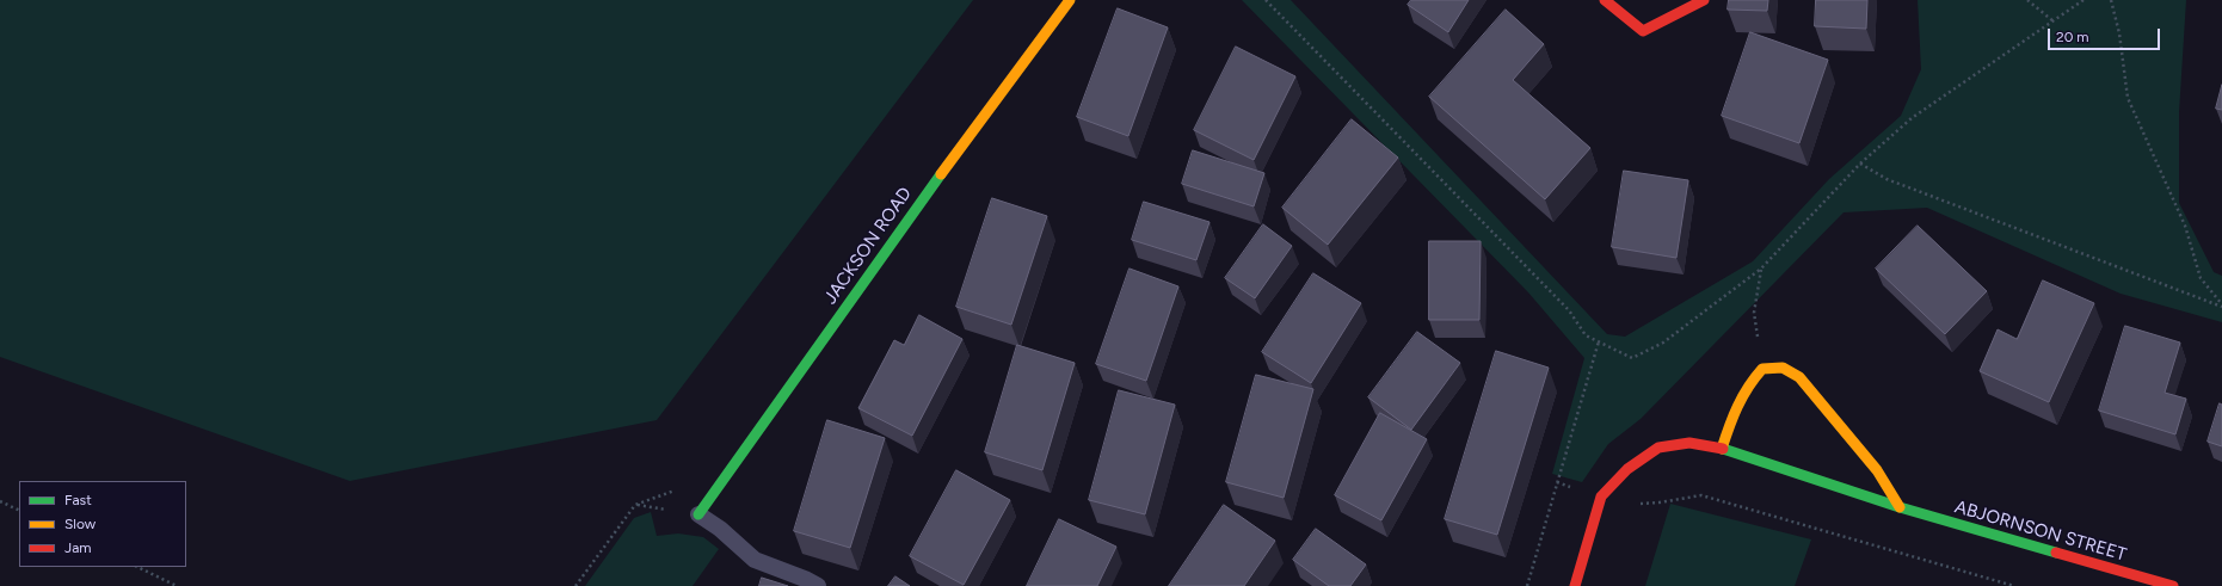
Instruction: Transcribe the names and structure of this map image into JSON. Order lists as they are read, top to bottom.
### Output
{
  "streets": {
    "street": ["JACKSON ROAD", "ABJORNSON STREET"]
  },
  "legend": ["Fast", "Slow", "Jam"],
  "scale_bar": "20 m"
}
